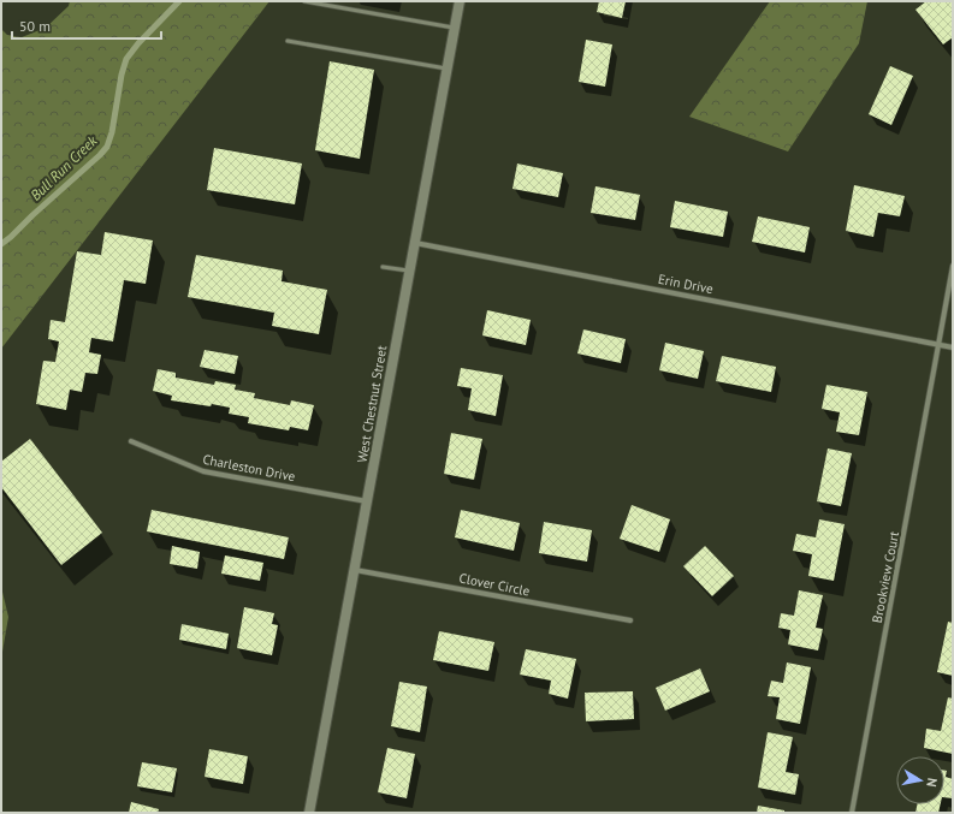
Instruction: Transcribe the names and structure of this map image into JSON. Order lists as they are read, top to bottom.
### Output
{
  "streets": {
    "main road": ["West Chestnut Street"],
    "street": [
      "Erin Drive",
      "Charleston Drive",
      "Brookview Court",
      "Clover Circle"
    ]
  },
  "crossings": [
    ["Erin Drive", "West Chestnut Street"],
    ["Erin Drive", "Brookview Court"],
    ["West Chestnut Street", "Charleston Drive"],
    ["West Chestnut Street", "Clover Circle"]
  ],
  "water": ["Bull Run Creek"],
  "scale_bar": "50 m",
  "north": "right"
}
